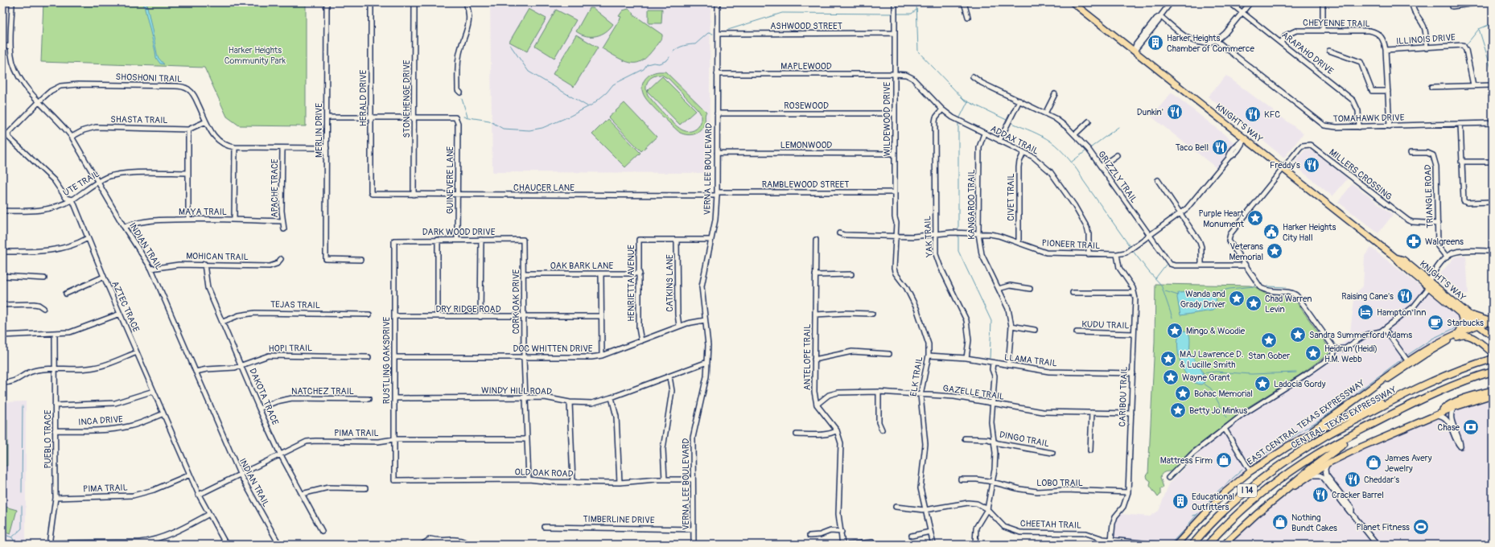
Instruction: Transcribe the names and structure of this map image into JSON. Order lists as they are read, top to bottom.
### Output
{
  "streets": {
    "highway": ["CENTRAL TEXAS EXPRESSWAY", "I 14"],
    "main road": ["KNIGHT'S WAY", "EAST CENTRAL TEXAS EXPRESSWAY"],
    "street": [
      "CHEYENNE TRAIL",
      "ASHWOOD STREET",
      "ILLINOIS DRIVE",
      "ARAPAHO DRIVE",
      "MAPLEWOOD",
      "SHOSHONI TRAIL",
      "HERALD DRIVE",
      "STONEHENGE DRIVE",
      "ROSEWOOD",
      "TOMAHAWK DRIVE",
      "WILDEWOOD DRIVE",
      "SHASTA TRAIL",
      "MERLIN DRIVE",
      "ADDAX TRAIL",
      "LEMONWOOD",
      "VERNA LEE BOULEVARD",
      "MILLERS CROSSING",
      "GRIZZLY TRAIL",
      "GUINEVERE LANE",
      "UTE TRAIL",
      "RAMBLEWOOD STREET",
      "CHAUCER LANE",
      "APACHE TRACE",
      "TRIANGLE ROAD",
      "CIVET TRAIL",
      "KANGAROO TRAIL",
      "MAYA TRAIL",
      "DARK WOOD DRIVE",
      "YAK TRAIL",
      "PIONEER TRAIL",
      "INDIAN TRAIL",
      "MOHICAN TRAIL",
      "OAK BARK LANE",
      "HENRIETTA AVENUE",
      "CATKINS LANE",
      "CORK OAK DRIVE",
      "TEJAS TRAIL",
      "AZTEC TRACE",
      "DRY RIDGE ROAD",
      "KUDU TRAIL",
      "HOPI TRAIL",
      "DOC WHITTEN DRIVE",
      "ANTELOPE TRAIL",
      "RUSTLING OAKSDRIVE",
      "LLAMA TRAIL",
      "ELK TRAIL",
      "NATCHEZ TRAIL",
      "WINDY HILL ROAD",
      "GAZELLE TRAIL",
      "DAKOTA TRACE",
      "CARIBOU TRAIL",
      "INCA DRIVE",
      "PIMA TRAIL",
      "PUEBLO TRACE",
      "DINGO TRAIL",
      "OLD OAK ROAD",
      "LOBO TRAIL",
      "TIMBERLINE DRIVE",
      "CHEETAH TRAIL"
    ]
  },
  "crossings": [
    ["CHEYENNE TRAIL", "ILLINOIS DRIVE"],
    ["CHEYENNE TRAIL", "ARAPAHO DRIVE"],
    ["CHEYENNE TRAIL", "TOMAHAWK DRIVE"],
    ["ASHWOOD STREET", "WILDEWOOD DRIVE"],
    ["ASHWOOD STREET", "VERNA LEE BOULEVARD"],
    ["ARAPAHO DRIVE", "TOMAHAWK DRIVE"],
    ["MAPLEWOOD", "WILDEWOOD DRIVE"],
    ["MAPLEWOOD", "ADDAX TRAIL"],
    ["MAPLEWOOD", "VERNA LEE BOULEVARD"],
    ["SHOSHONI TRAIL", "SHASTA TRAIL"],
    ["SHOSHONI TRAIL", "MERLIN DRIVE"],
    ["SHOSHONI TRAIL", "APACHE TRACE"],
    ["SHOSHONI TRAIL", "INDIAN TRAIL"],
    ["SHOSHONI TRAIL", "AZTEC TRACE"],
    ["HERALD DRIVE", "CHAUCER LANE"],
    ["STONEHENGE DRIVE", "GUINEVERE LANE"],
    ["STONEHENGE DRIVE", "CHAUCER LANE"],
    ["ROSEWOOD", "WILDEWOOD DRIVE"],
    ["ROSEWOOD", "VERNA LEE BOULEVARD"],
    ["WILDEWOOD DRIVE", "ADDAX TRAIL"],
    ["WILDEWOOD DRIVE", "LEMONWOOD"],
    ["WILDEWOOD DRIVE", "RAMBLEWOOD STREET"],
    ["WILDEWOOD DRIVE", "PIONEER TRAIL"],
    ["WILDEWOOD DRIVE", "ELK TRAIL"],
    ["SHASTA TRAIL", "INDIAN TRAIL"],
    ["KNIGHT'S WAY", "MILLERS CROSSING"],
    ["KNIGHT'S WAY", "PIONEER TRAIL"],
    ["KNIGHT'S WAY", "EAST CENTRAL TEXAS EXPRESSWAY"],
    ["ADDAX TRAIL", "CIVET TRAIL"],
    ["ADDAX TRAIL", "KANGAROO TRAIL"],
    ["ADDAX TRAIL", "YAK TRAIL"],
    ["ADDAX TRAIL", "PIONEER TRAIL"],
    ["LEMONWOOD", "VERNA LEE BOULEVARD"],
    ["VERNA LEE BOULEVARD", "RAMBLEWOOD STREET"],
    ["VERNA LEE BOULEVARD", "CHAUCER LANE"],
    ["VERNA LEE BOULEVARD", "HENRIETTA AVENUE"],
    ["VERNA LEE BOULEVARD", "DOC WHITTEN DRIVE"],
    ["VERNA LEE BOULEVARD", "WINDY HILL ROAD"],
    ["VERNA LEE BOULEVARD", "OLD OAK ROAD"],
    ["VERNA LEE BOULEVARD", "TIMBERLINE DRIVE"],
    ["MILLERS CROSSING", "GRIZZLY TRAIL"],
    ["MILLERS CROSSING", "TRIANGLE ROAD"],
    ["GRIZZLY TRAIL", "PIONEER TRAIL"],
    ["GUINEVERE LANE", "CHAUCER LANE"],
    ["GUINEVERE LANE", "DARK WOOD DRIVE"],
    ["UTE TRAIL", "INDIAN TRAIL"],
    ["UTE TRAIL", "AZTEC TRACE"],
    ["RAMBLEWOOD STREET", "CHAUCER LANE"],
    ["APACHE TRACE", "MAYA TRAIL"],
    ["CIVET TRAIL", "PIONEER TRAIL"],
    ["KANGAROO TRAIL", "PIONEER TRAIL"],
    ["KANGAROO TRAIL", "LLAMA TRAIL"],
    ["MAYA TRAIL", "INDIAN TRAIL"],
    ["DARK WOOD DRIVE", "CORK OAK DRIVE"],
    ["DARK WOOD DRIVE", "RUSTLING OAKSDRIVE"],
    ["YAK TRAIL", "PIONEER TRAIL"],
    ["YAK TRAIL", "LLAMA TRAIL"],
    ["PIONEER TRAIL", "ELK TRAIL"],
    ["PIONEER TRAIL", "CARIBOU TRAIL"],
    ["INDIAN TRAIL", "MOHICAN TRAIL"],
    ["INDIAN TRAIL", "AZTEC TRACE"],
    ["INDIAN TRAIL", "HOPI TRAIL"],
    ["INDIAN TRAIL", "PIMA TRAIL"],
    ["MOHICAN TRAIL", "DAKOTA TRACE"],
    ["OAK BARK LANE", "HENRIETTA AVENUE"],
    ["OAK BARK LANE", "CORK OAK DRIVE"],
    ["HENRIETTA AVENUE", "CATKINS LANE"],
    ["HENRIETTA AVENUE", "DOC WHITTEN DRIVE"],
    ["CATKINS LANE", "DOC WHITTEN DRIVE"],
    ["CORK OAK DRIVE", "DRY RIDGE ROAD"],
    ["CORK OAK DRIVE", "DOC WHITTEN DRIVE"],
    ["CORK OAK DRIVE", "WINDY HILL ROAD"],
    ["CORK OAK DRIVE", "PIMA TRAIL"],
    ["CORK OAK DRIVE", "OLD OAK ROAD"],
    ["TEJAS TRAIL", "DAKOTA TRACE"],
    ["AZTEC TRACE", "INCA DRIVE"],
    ["AZTEC TRACE", "PIMA TRAIL"],
    ["DRY RIDGE ROAD", "RUSTLING OAKSDRIVE"],
    ["KUDU TRAIL", "CARIBOU TRAIL"],
    ["HOPI TRAIL", "DAKOTA TRACE"],
    ["DOC WHITTEN DRIVE", "RUSTLING OAKSDRIVE"],
    ["ANTELOPE TRAIL", "GAZELLE TRAIL"],
    ["RUSTLING OAKSDRIVE", "WINDY HILL ROAD"],
    ["RUSTLING OAKSDRIVE", "PIMA TRAIL"],
    ["RUSTLING OAKSDRIVE", "OLD OAK ROAD"],
    ["LLAMA TRAIL", "ELK TRAIL"],
    ["LLAMA TRAIL", "CARIBOU TRAIL"],
    ["ELK TRAIL", "GAZELLE TRAIL"],
    ["NATCHEZ TRAIL", "DAKOTA TRACE"],
    ["GAZELLE TRAIL", "CARIBOU TRAIL"],
    ["DAKOTA TRACE", "PIMA TRAIL"],
    ["CARIBOU TRAIL", "LOBO TRAIL"],
    ["CARIBOU TRAIL", "CHEETAH TRAIL"],
    ["INCA DRIVE", "PUEBLO TRACE"],
    ["PIMA TRAIL", "PUEBLO TRACE"]
  ],
  "parks": ["Harker Heights Community Park"],
  "places": {
    "building": ["Harker Heights Chamber of Commerce", "Educational Outfitters"],
    "restaurant": [
      "Dunkin'",
      "KFC",
      "Taco Bell",
      "Freddy's",
      "Raising Cane's",
      "Cheddar's",
      "Cracker Barrel"
    ],
    "place": [
      "Purple Heart Monument",
      "Veterans Memorial",
      "Wanda and Grady Driver",
      "Chad Warren Levin",
      "Mingo & Woodie",
      "Sandra Summerford Adams",
      "Stan Gober",
      "Heidrun (Heidi) H.M. Webb",
      "MAJ Lawrence D. & Lucille Smith",
      "Wayne Grant",
      "Ladocia Gordy",
      "Bohac Memorial",
      "Betty Jo Minkus"
    ],
    "public building": ["Harker Heights City Hall"],
    "pharmacy": ["Walgreens"],
    "hotel": ["Hampton Inn"],
    "cafe": ["Starbucks"],
    "bank": ["Chase"],
    "shop": ["Mattress Firm", "James Avery Jewelry", "Nothing Bundt Cakes"],
    "sports": ["Planet Fitness"]
  }
}
